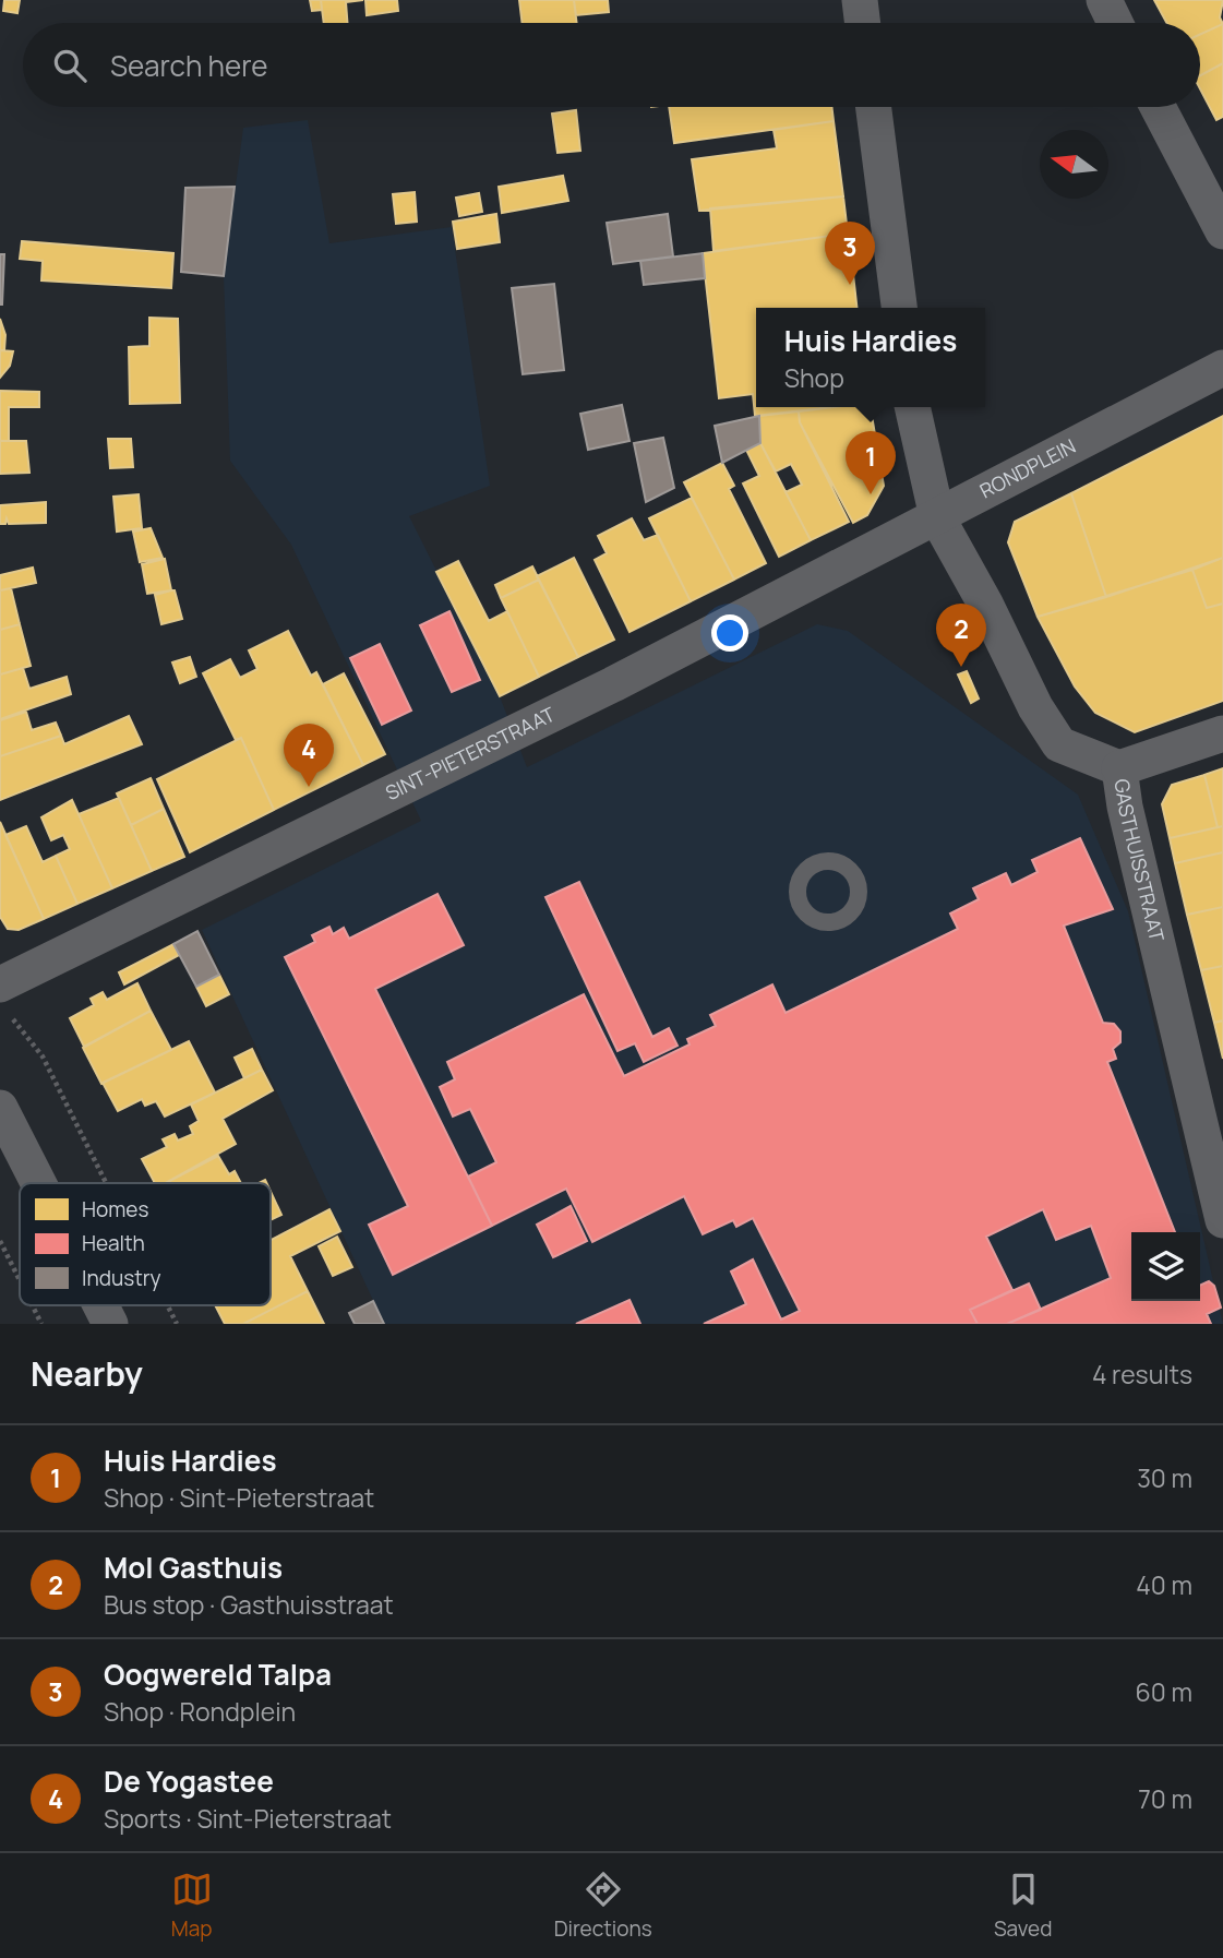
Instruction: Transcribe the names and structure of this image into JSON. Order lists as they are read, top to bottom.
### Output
{
  "streets": {
    "street": ["RONDPLEIN", "SINT-PIETERSTRAAT", "GASTHUISSTRAAT"]
  },
  "crossings": [
    ["RONDPLEIN", "SINT-PIETERSTRAAT"],
    ["RONDPLEIN", "GASTHUISSTRAAT"],
    ["SINT-PIETERSTRAAT", "GASTHUISSTRAAT"]
  ],
  "legend": ["Homes", "Health", "Industry"],
  "north": "left",
  "page": {
    "search": "Search here",
    "pins": [
      "3",
      "1",
      "2",
      "4"
    ],
    "popup": ["Huis Hardies", "Shop"],
    "heading": ["Nearby", "4 results"],
    "list": [
      {
        "mark": "1",
        "name": "Huis Hardies",
        "note": "Shop · Sint-Pieterstraat",
        "value": "30 m"
      },
      {
        "mark": "2",
        "name": "Mol Gasthuis",
        "note": "Bus stop · Gasthuisstraat",
        "value": "40 m"
      },
      {
        "mark": "3",
        "name": "Oogwereld Talpa",
        "note": "Shop · Rondplein",
        "value": "60 m"
      },
      {
        "mark": "4",
        "name": "De Yogastee",
        "note": "Sports · Sint-Pieterstraat",
        "value": "70 m"
      }
    ],
    "nav": ["Map", "Directions", "Saved"]
  }
}
